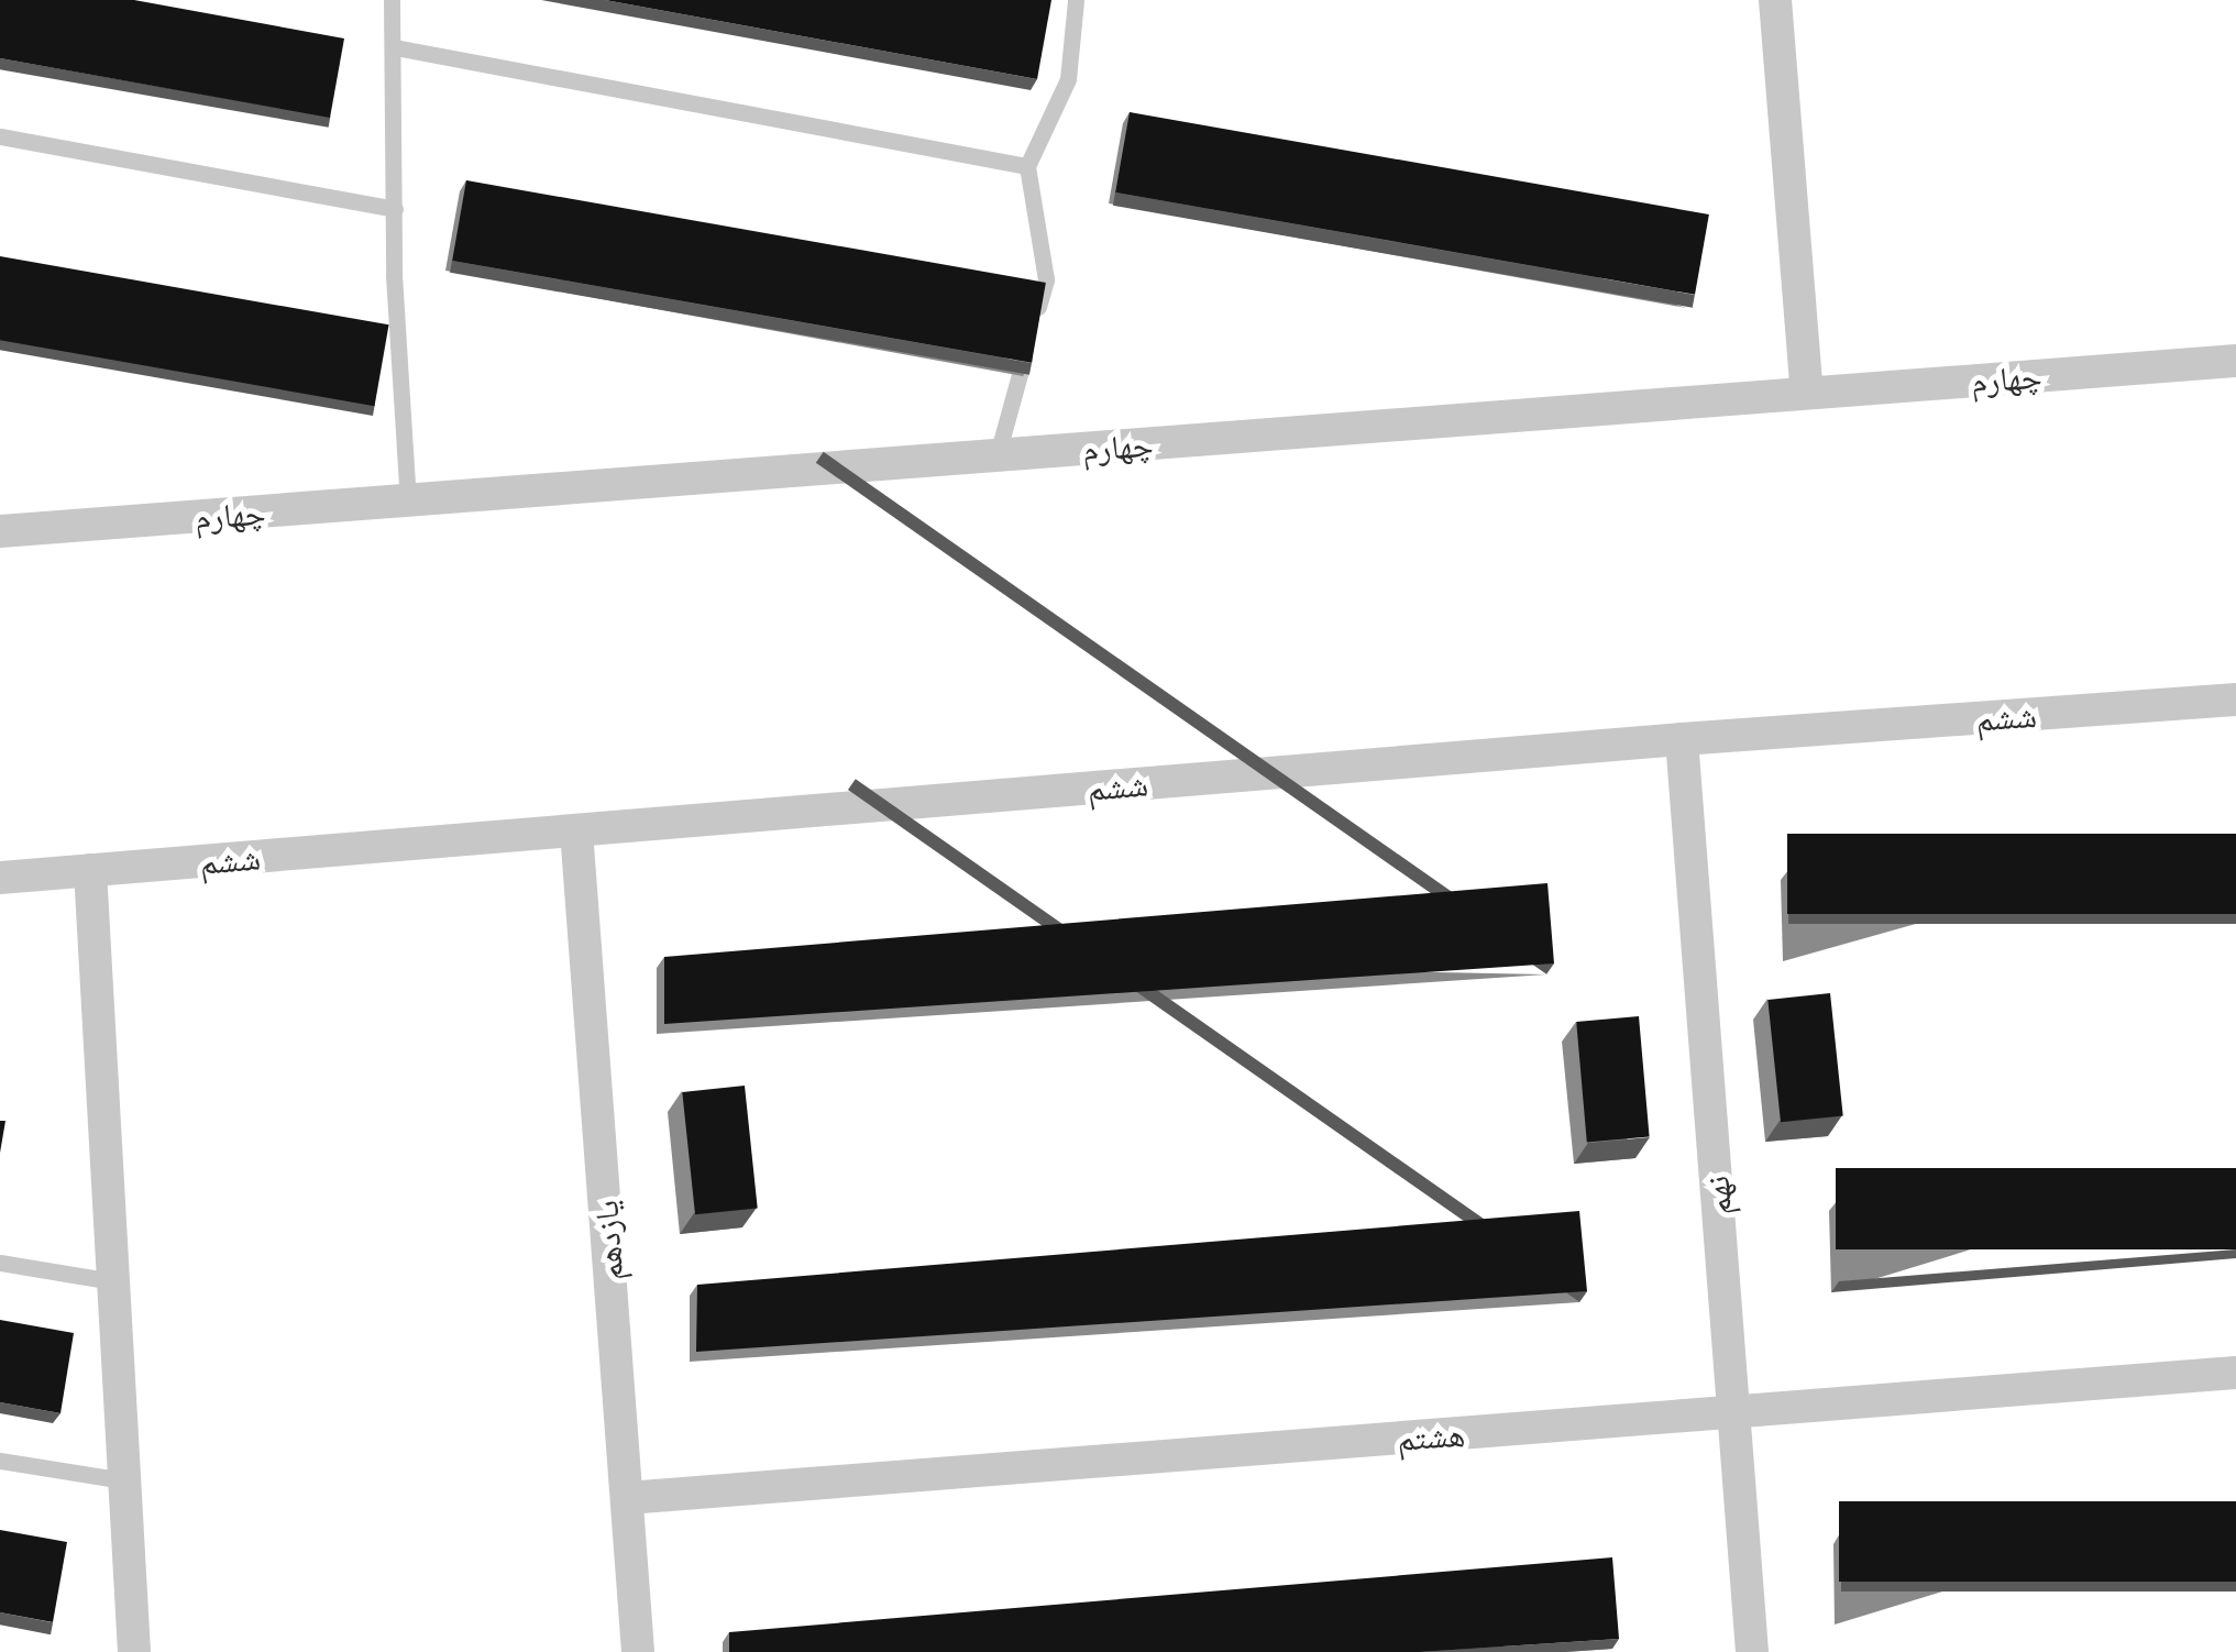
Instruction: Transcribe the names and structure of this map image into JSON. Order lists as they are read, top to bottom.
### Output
{
  "streets": {
    "street": [
      "چهارم",
      "ششم",
      "نهم",
      "یازدهم",
      "هشتم"
    ]
  },
  "crossings": [
    ["ششم", "نهم"],
    ["ششم", "یازدهم"],
    ["نهم", "هشتم"],
    ["یازدهم", "هشتم"]
  ]
}
